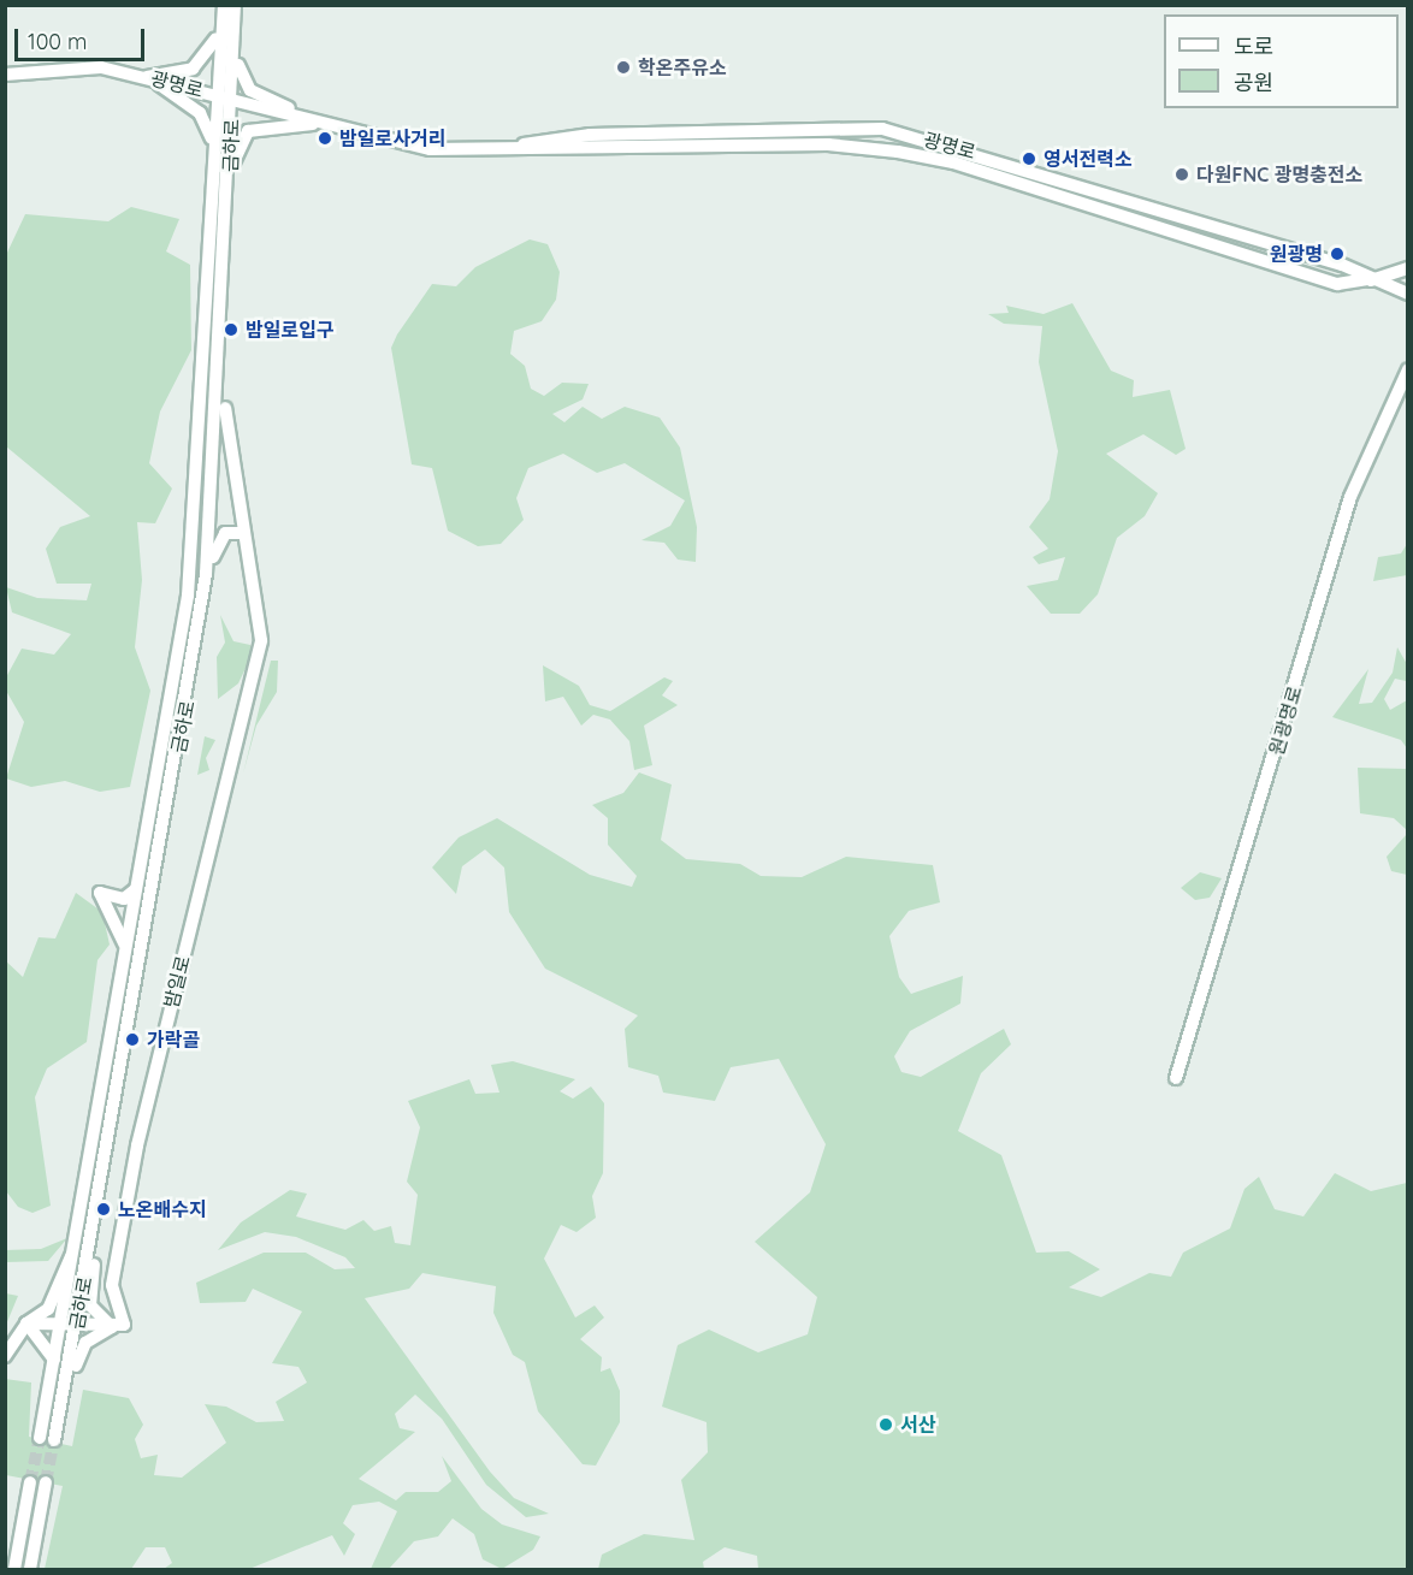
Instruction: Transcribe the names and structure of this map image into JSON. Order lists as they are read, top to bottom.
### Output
{
  "streets": {
    "main road": [
      "광명로",
      "금하로",
      "원광명로",
      "밤일로"
    ]
  },
  "crossings": [
    ["광명로", "금하로"]
  ],
  "places": [
    "학온주유소",
    "밤일로사거리",
    "영서전력소",
    "다원FNC 광명충전소",
    "원광명",
    "밤일로입구",
    "가락골",
    "노온배수지",
    "서산"
  ],
  "legend": ["도로", "공원"],
  "scale_bar": "100 m"
}
